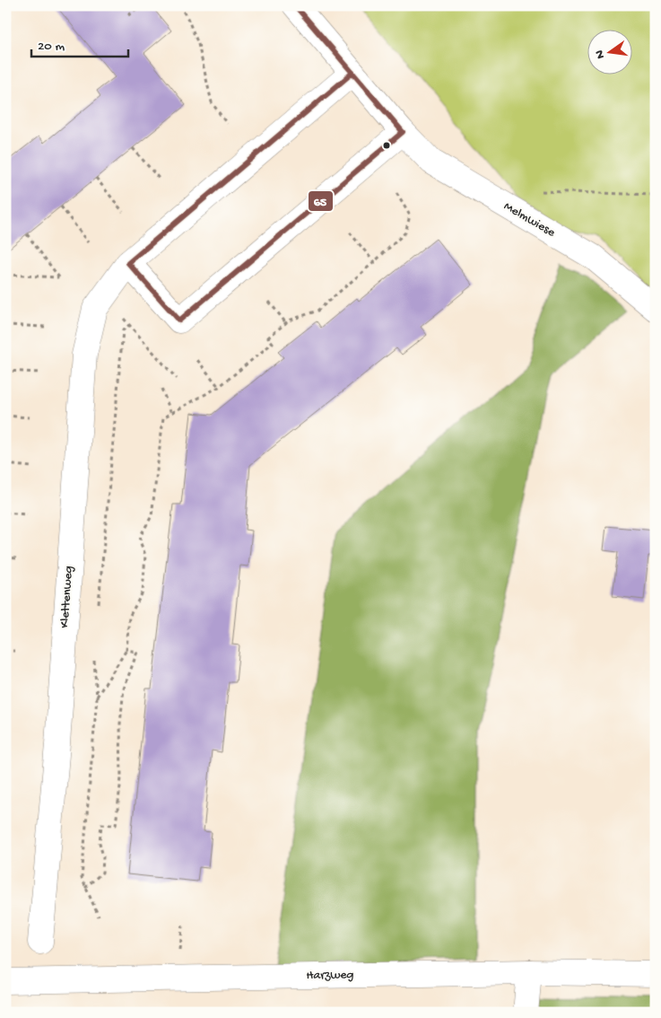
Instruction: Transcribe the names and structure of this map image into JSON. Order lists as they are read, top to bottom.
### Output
{
  "streets": {
    "street": ["Melmwiese", "Klettenweg", "Harzweg"]
  },
  "crossings": [
    ["Melmwiese", "Klettenweg"]
  ],
  "lines": ["transit line 65"],
  "scale_bar": "20 m",
  "north": "left"
}
